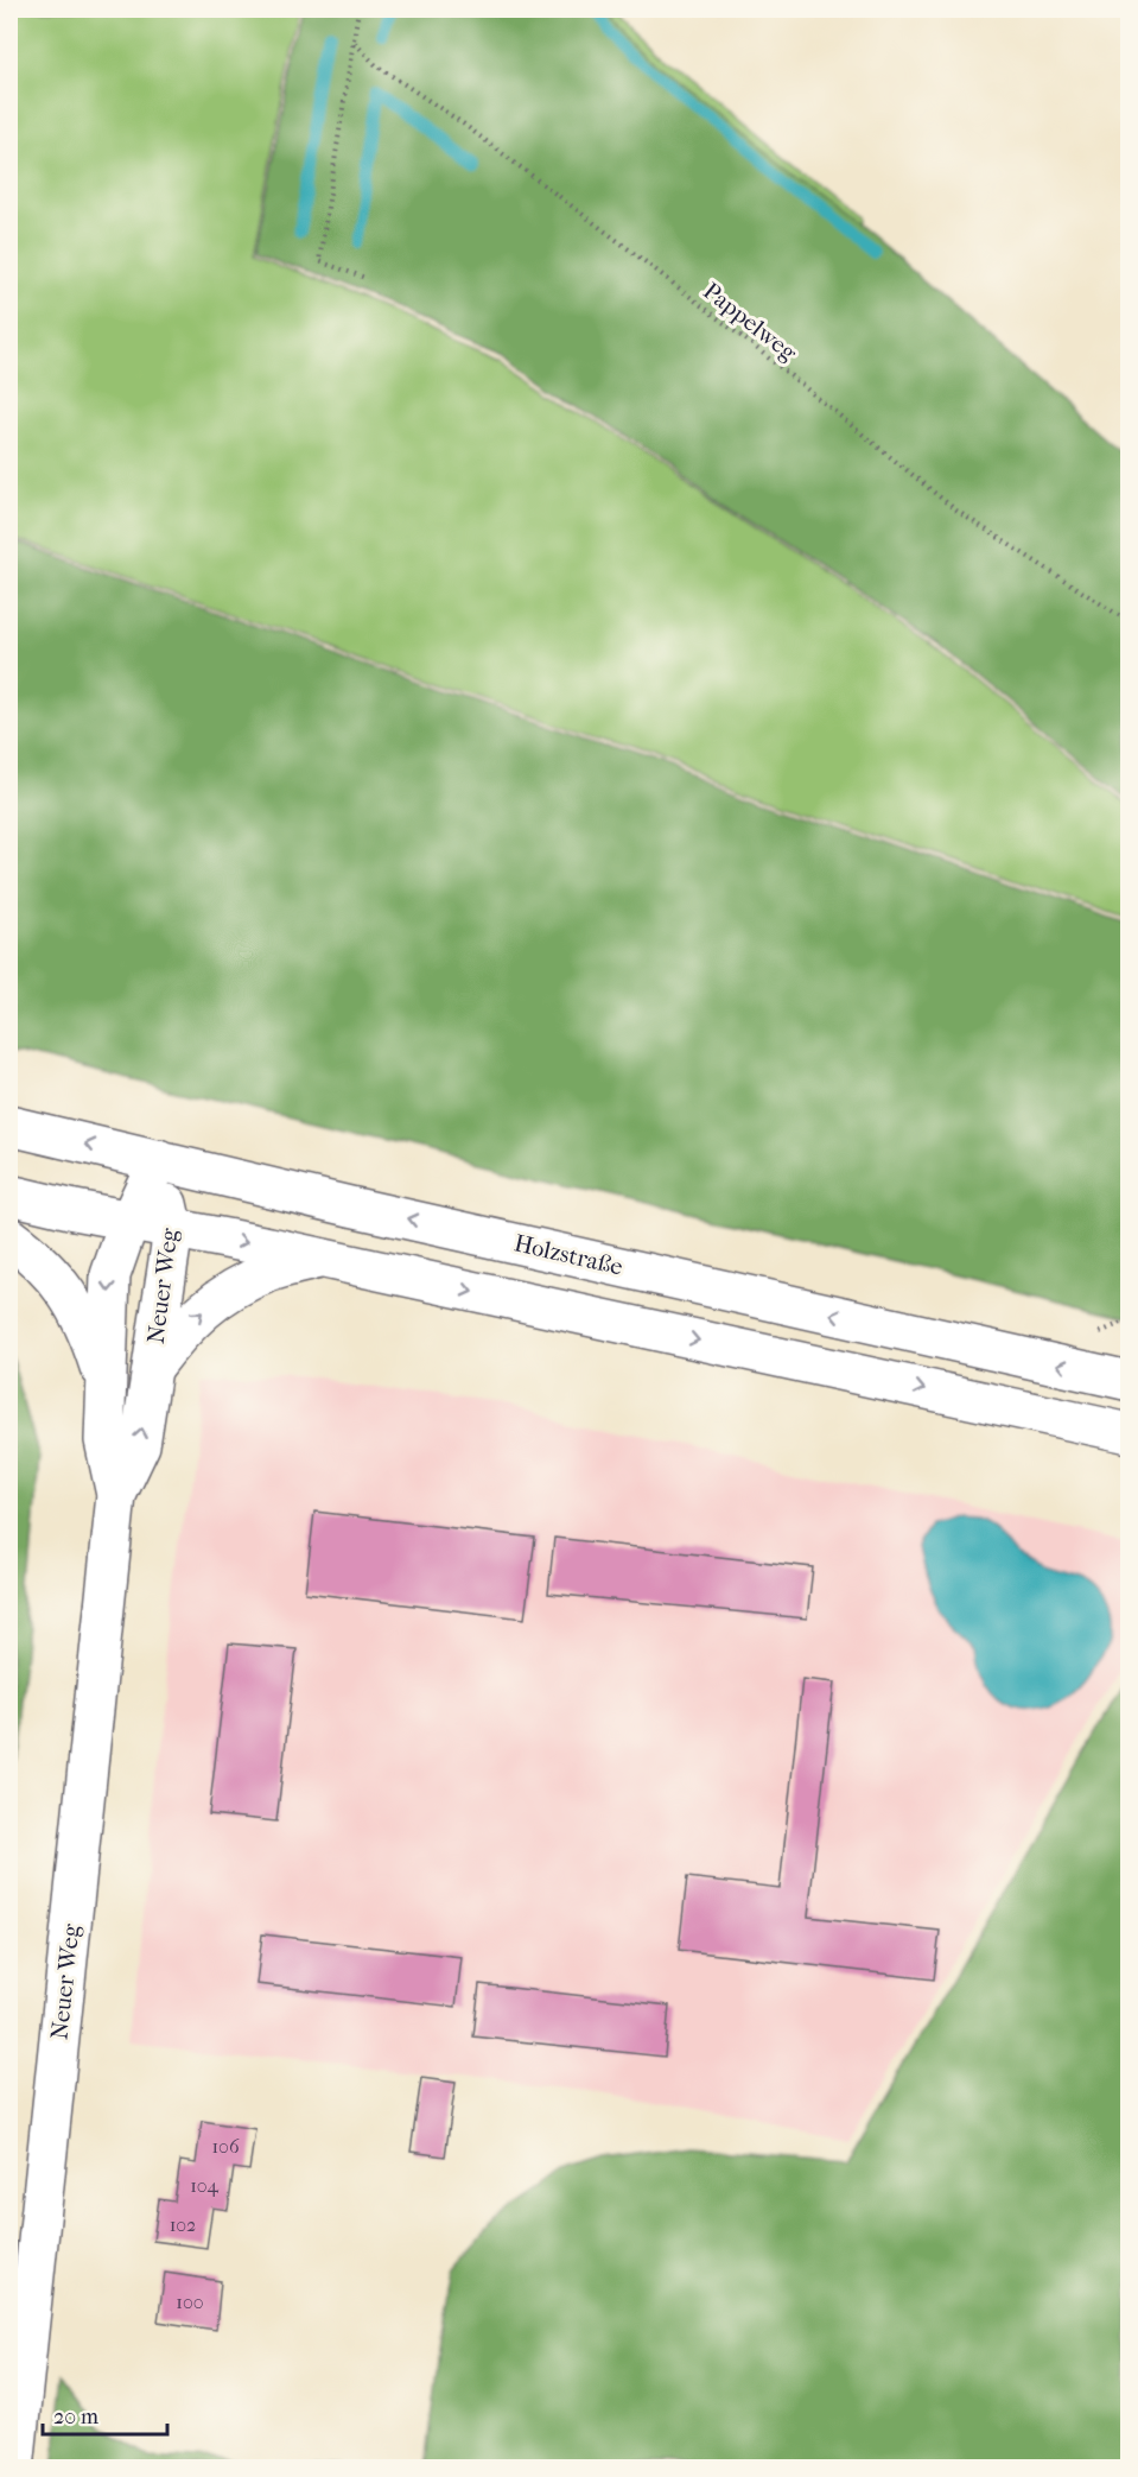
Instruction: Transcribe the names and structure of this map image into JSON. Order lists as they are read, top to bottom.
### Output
{
  "streets": {
    "main road": ["Holzstraße", "Neuer Weg"],
    "path": ["Pappelweg"]
  },
  "crossings": [
    ["Holzstraße", "Neuer Weg"]
  ],
  "house_numbers": [
    "106",
    "104",
    "102",
    "100"
  ],
  "scale_bar": "20 m"
}
